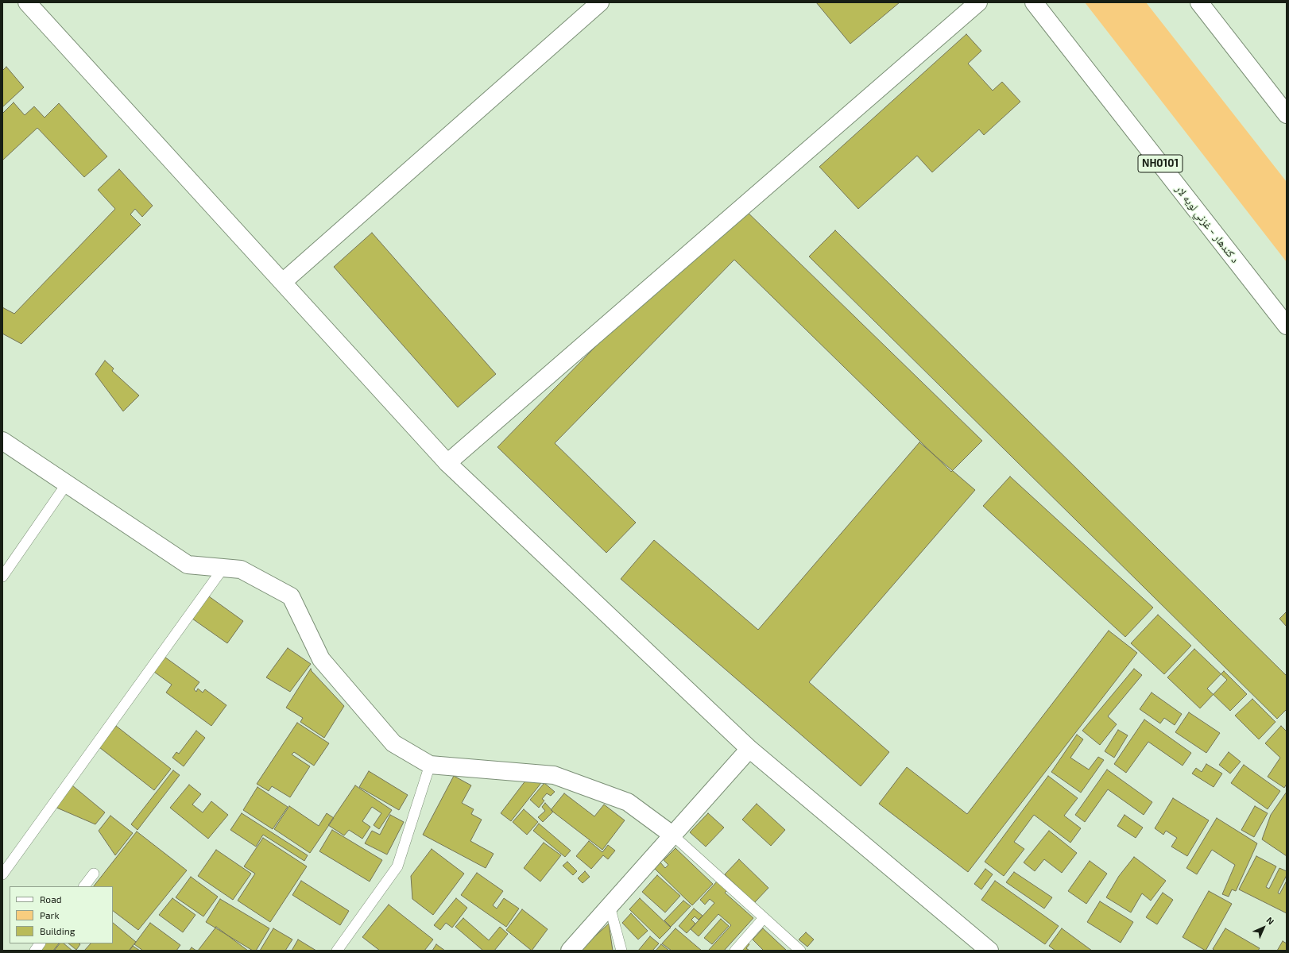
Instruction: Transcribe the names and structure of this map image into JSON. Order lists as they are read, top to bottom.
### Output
{
  "streets": {
    "main road": ["NH0101", "د کندهار - غزني لويه لار"]
  },
  "legend": ["Road", "Park", "Building"],
  "north": "top right"
}
